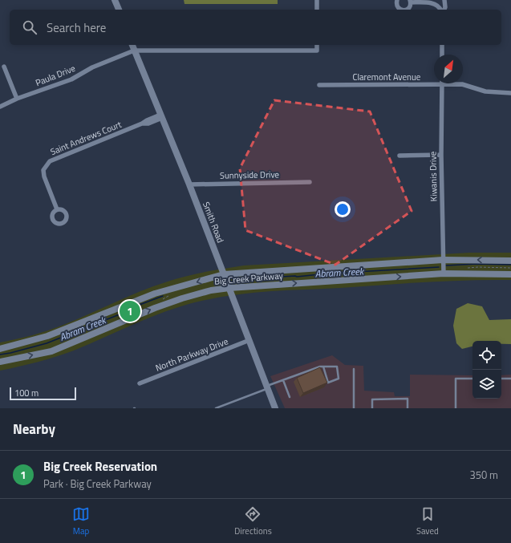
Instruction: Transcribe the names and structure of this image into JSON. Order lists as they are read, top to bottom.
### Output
{
  "streets": {
    "street": [
      "Paula Drive",
      "Claremont Avenue",
      "Saint Andrews Court",
      "Sunnyside Drive",
      "Kiwanis Drive",
      "Smith Road",
      "Big Creek Parkway",
      "North Parkway Drive"
    ]
  },
  "crossings": [
    ["Paula Drive", "Smith Road"],
    ["Claremont Avenue", "Kiwanis Drive"],
    ["Saint Andrews Court", "Smith Road"],
    ["Sunnyside Drive", "Smith Road"],
    ["Kiwanis Drive", "Big Creek Parkway"],
    ["Smith Road", "Big Creek Parkway"],
    ["Smith Road", "North Parkway Drive"]
  ],
  "water": ["Abram Creek"],
  "scale_bar": "100 m",
  "north": "top right",
  "page": {
    "search": "Search here",
    "pins": "1",
    "scale": "100 m",
    "heading": "Nearby",
    "list": [
      {
        "mark": "1",
        "name": "Big Creek Reservation",
        "note": "Park · Big Creek Parkway",
        "value": "350 m"
      }
    ],
    "nav": ["Map", "Directions", "Saved"]
  }
}
